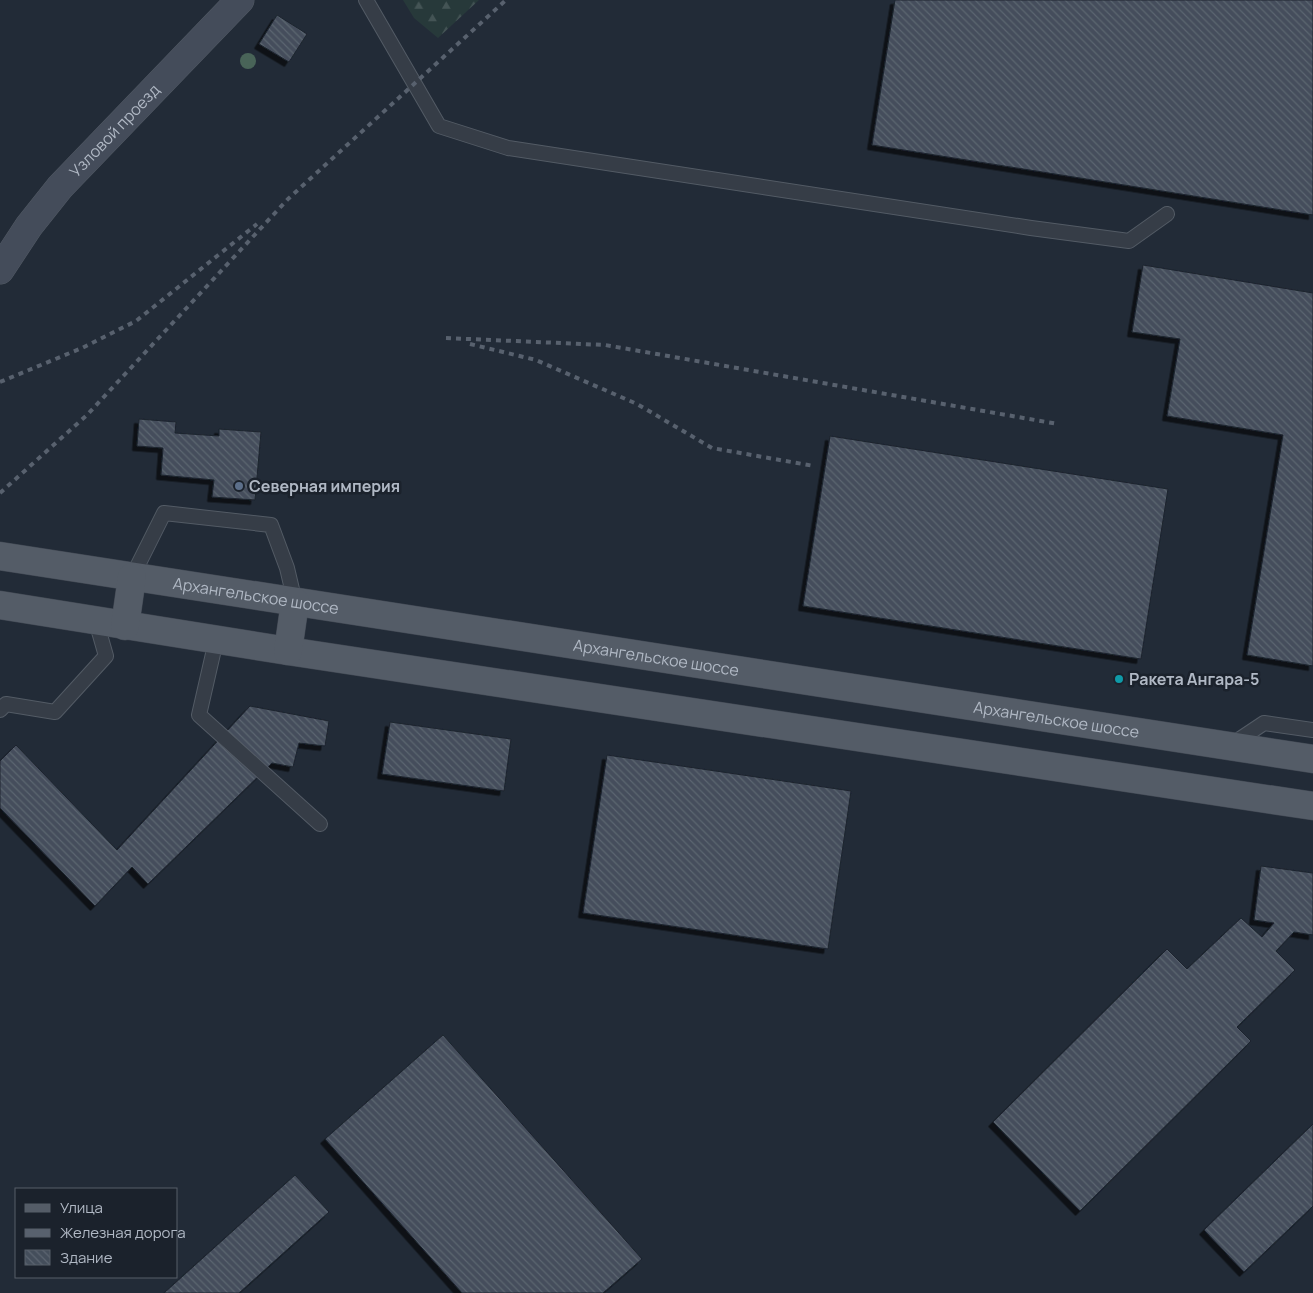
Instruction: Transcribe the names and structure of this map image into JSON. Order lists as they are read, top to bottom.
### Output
{
  "streets": {
    "main road": ["Архангельское шоссе"],
    "street": ["Узловой проезд"]
  },
  "places": ["Северная империя", "Ракета Ангара-5"],
  "legend": ["Улица", "Железная дорога", "Здание"]
}
